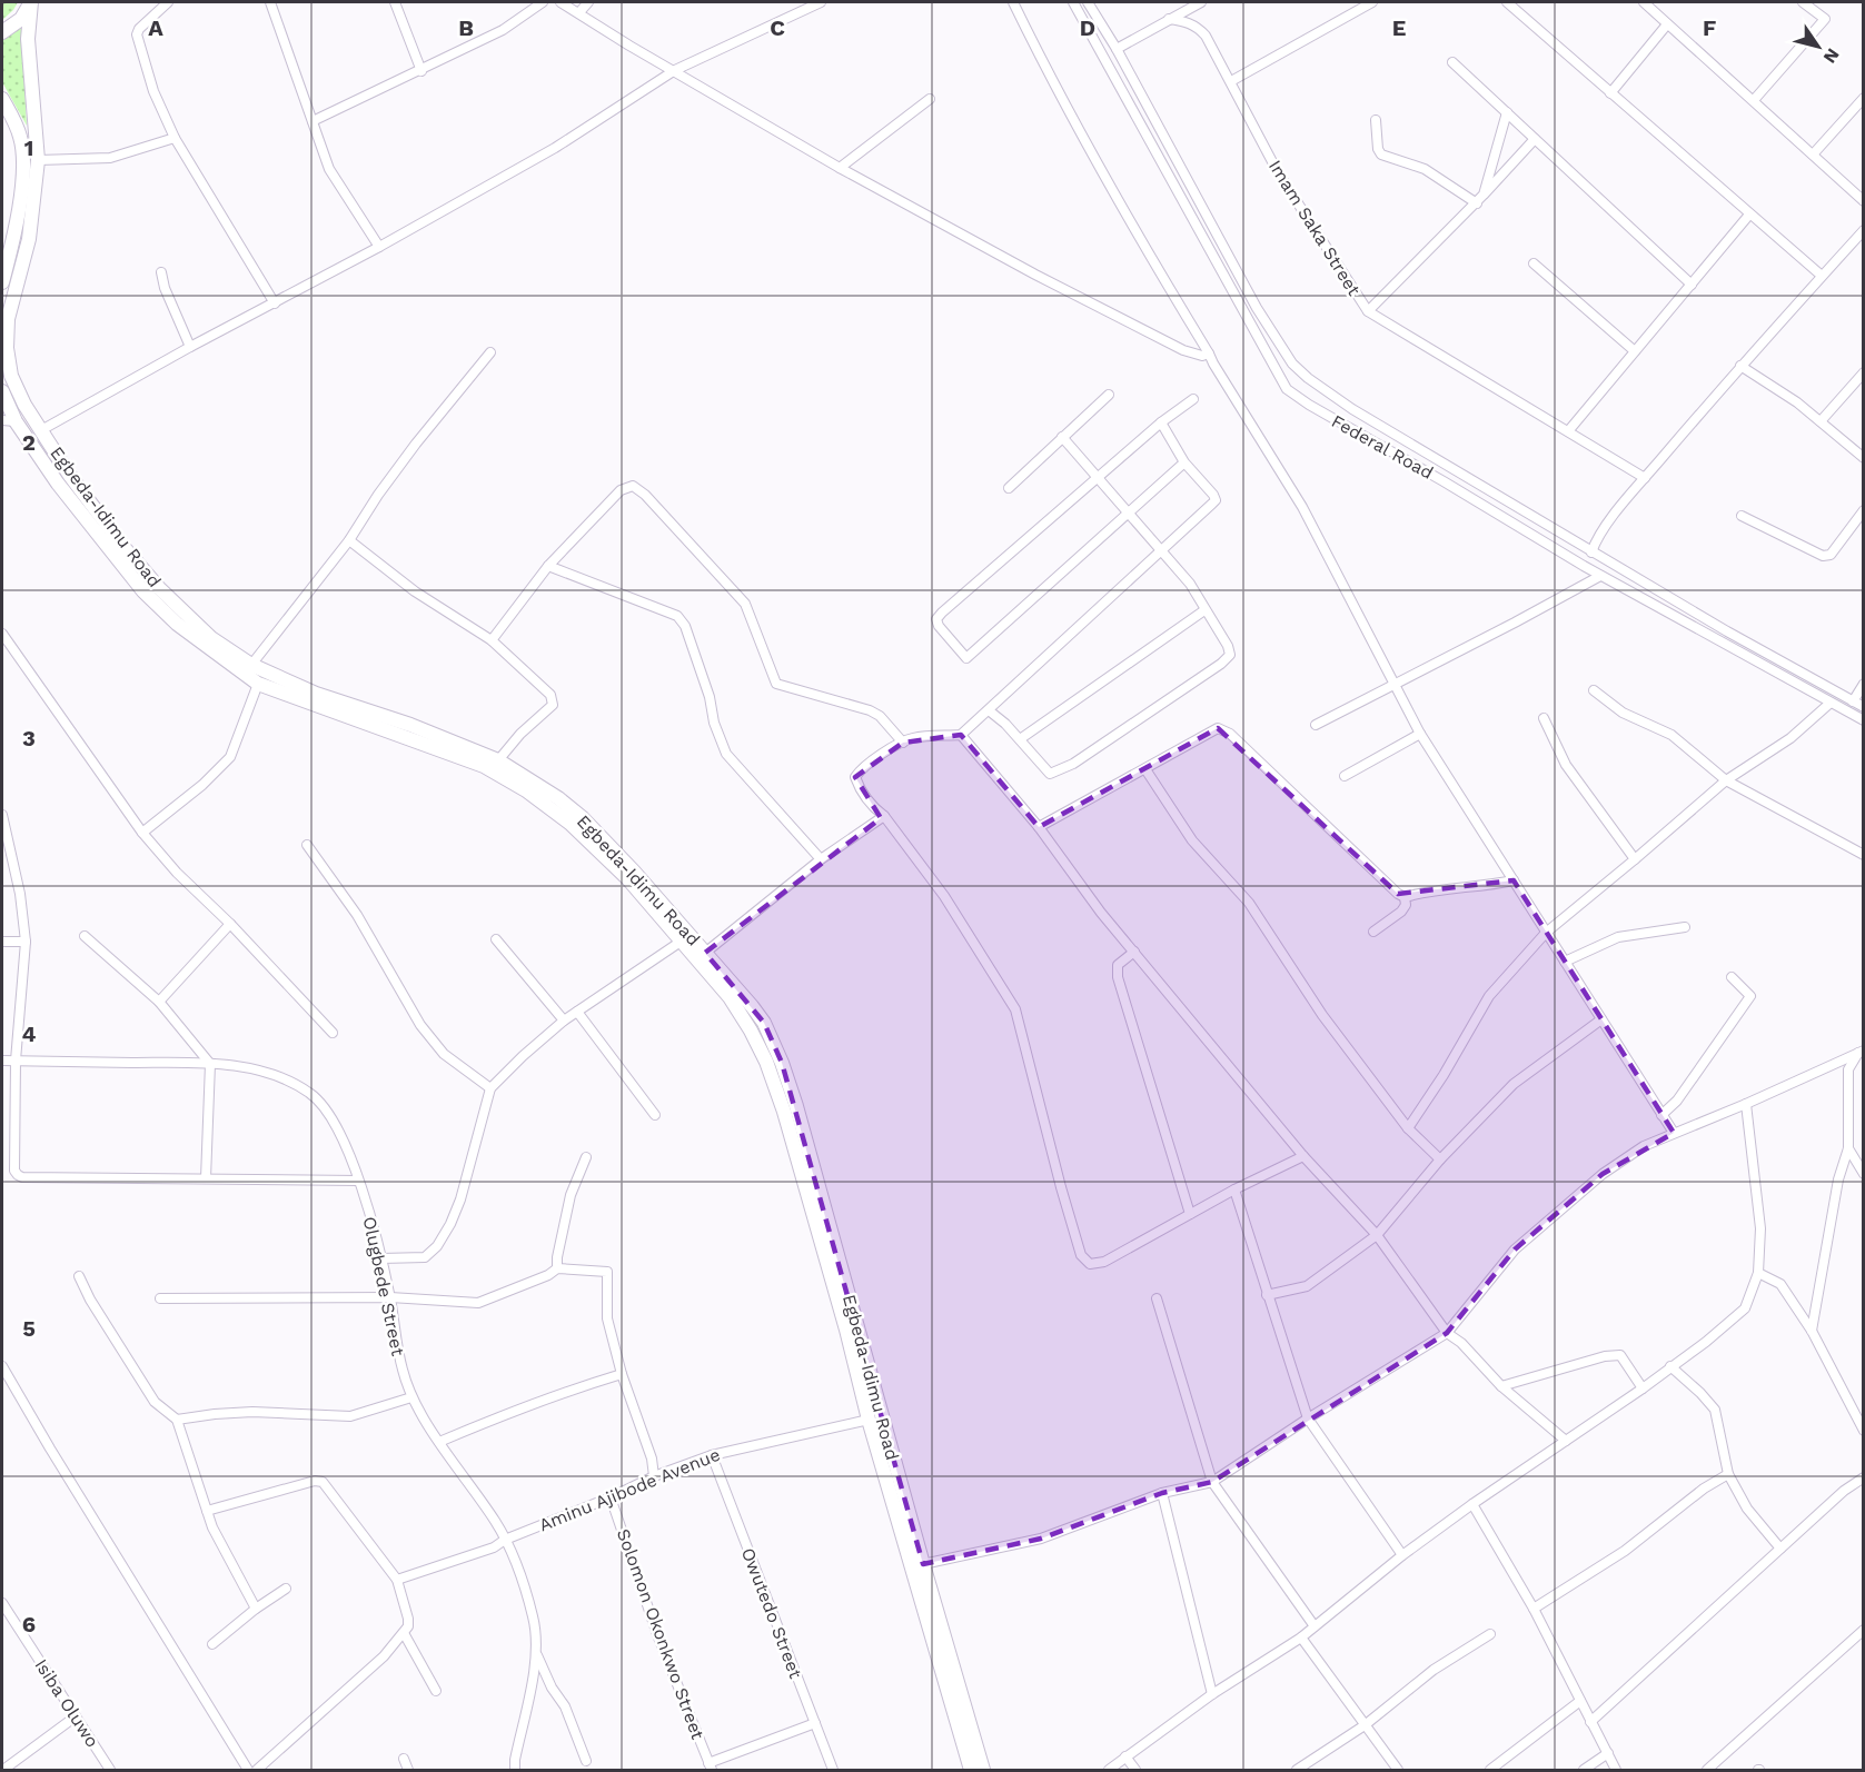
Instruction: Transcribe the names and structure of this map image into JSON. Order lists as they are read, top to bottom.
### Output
{
  "streets": {
    "main road": ["Egbeda-Idimu Road"],
    "street": [
      "Imam Saka Street",
      "Federal Road",
      "Olugbede Street",
      "Aminu Ajibode Avenue",
      "Owutedo Street",
      "Solomon Okonkwo Street",
      "Isiba Oluwo"
    ]
  },
  "crossings": [
    ["Egbeda-Idimu Road", "Aminu Ajibode Avenue"],
    ["Olugbede Street", "Aminu Ajibode Avenue"],
    ["Aminu Ajibode Avenue", "Owutedo Street"],
    ["Aminu Ajibode Avenue", "Solomon Okonkwo Street"]
  ],
  "north": "bottom right",
  "grid": {
    "columns": [
      "A",
      "B",
      "C",
      "D",
      "E",
      "F"
    ],
    "rows": [
      "1",
      "2",
      "3",
      "4",
      "5",
      "6"
    ]
  }
}
